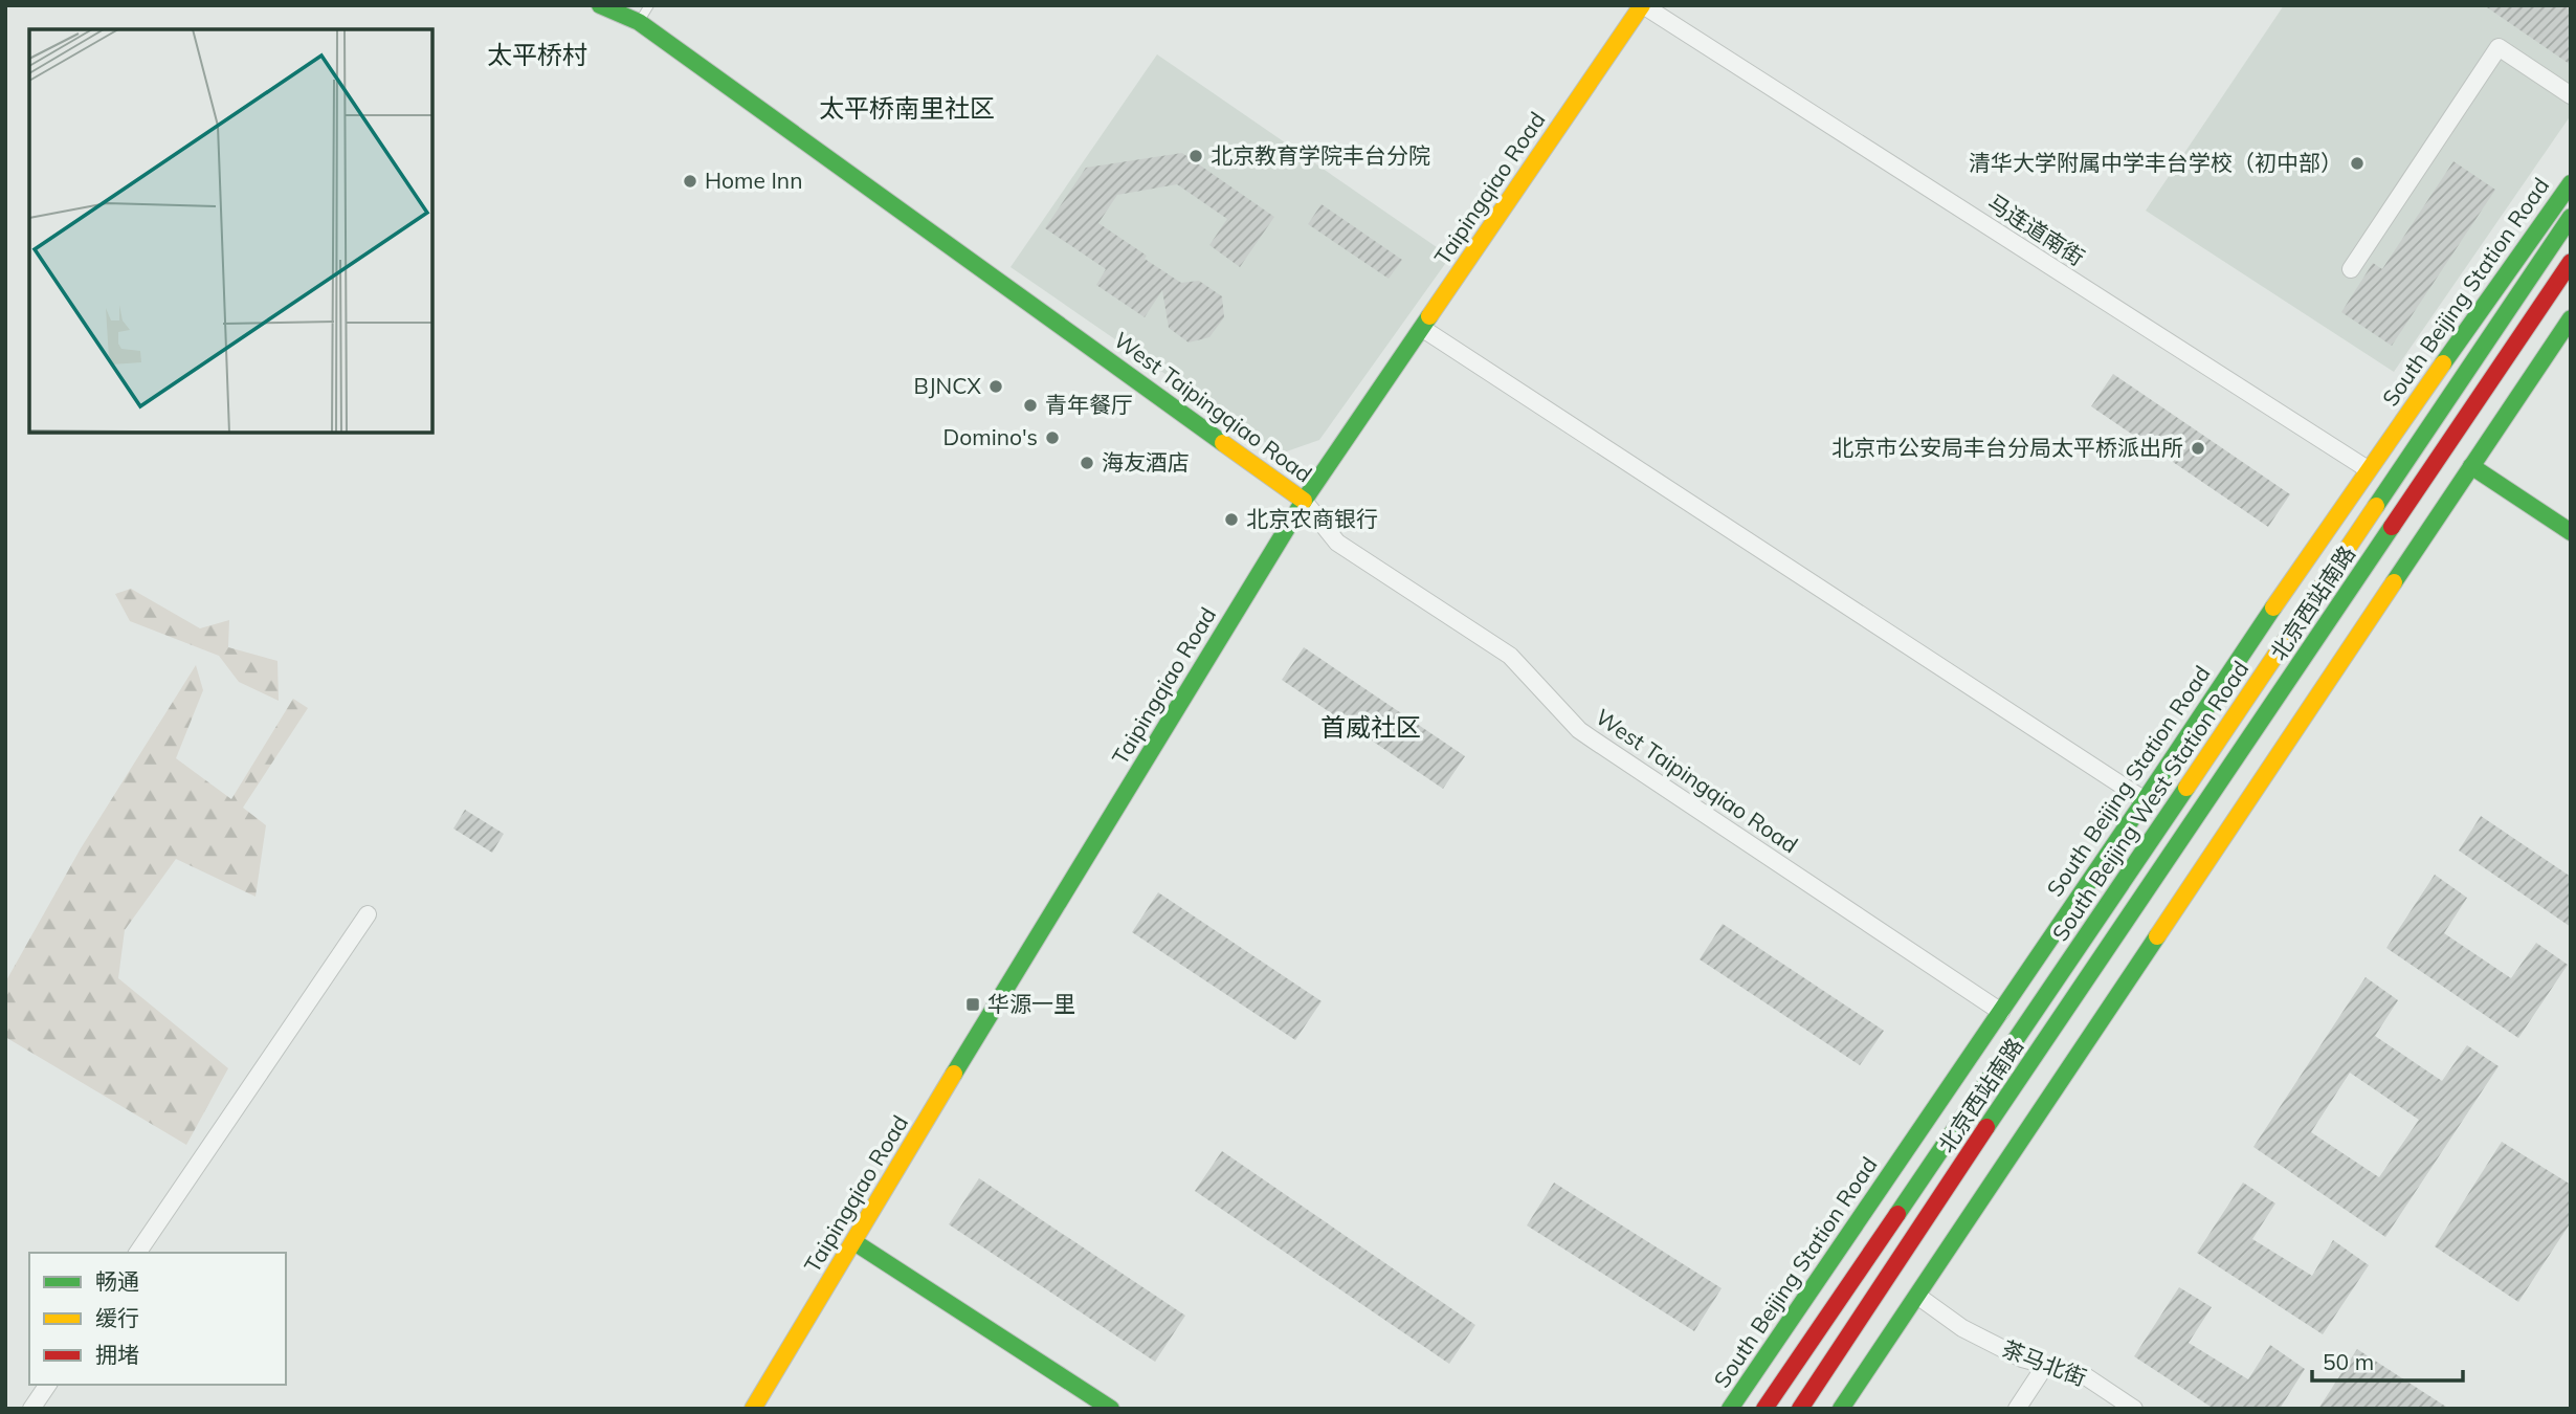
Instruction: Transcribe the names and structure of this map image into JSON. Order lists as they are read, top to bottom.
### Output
{
  "streets": {
    "street": [
      "Taipingqiao Road",
      "马连道南街",
      "South Beijing Station Road",
      "West Taipingqiao Road",
      "北京西站南路",
      "South Beijing West Station Road",
      "茶马北街"
    ]
  },
  "crossings": [
    ["Taipingqiao Road", "马连道南街"],
    ["Taipingqiao Road", "West Taipingqiao Road"],
    ["马连道南街", "South Beijing Station Road"],
    ["South Beijing Station Road", "West Taipingqiao Road"]
  ],
  "districts": ["太平桥村", "太平桥南里社区", "首威社区"],
  "places": {
    "other": [
      "北京教育学院丰台分院",
      "清华大学附属中学丰台学校（初中部）",
      "Home Inn",
      "BJNCX",
      "青年餐厅",
      "Domino's",
      "北京市公安局丰台分局太平桥派出所",
      "海友酒店",
      "北京农商银行"
    ],
    "transit": ["华源一里"]
  },
  "legend": ["畅通", "缓行", "拥堵"],
  "scale_bar": "50 m"
}
